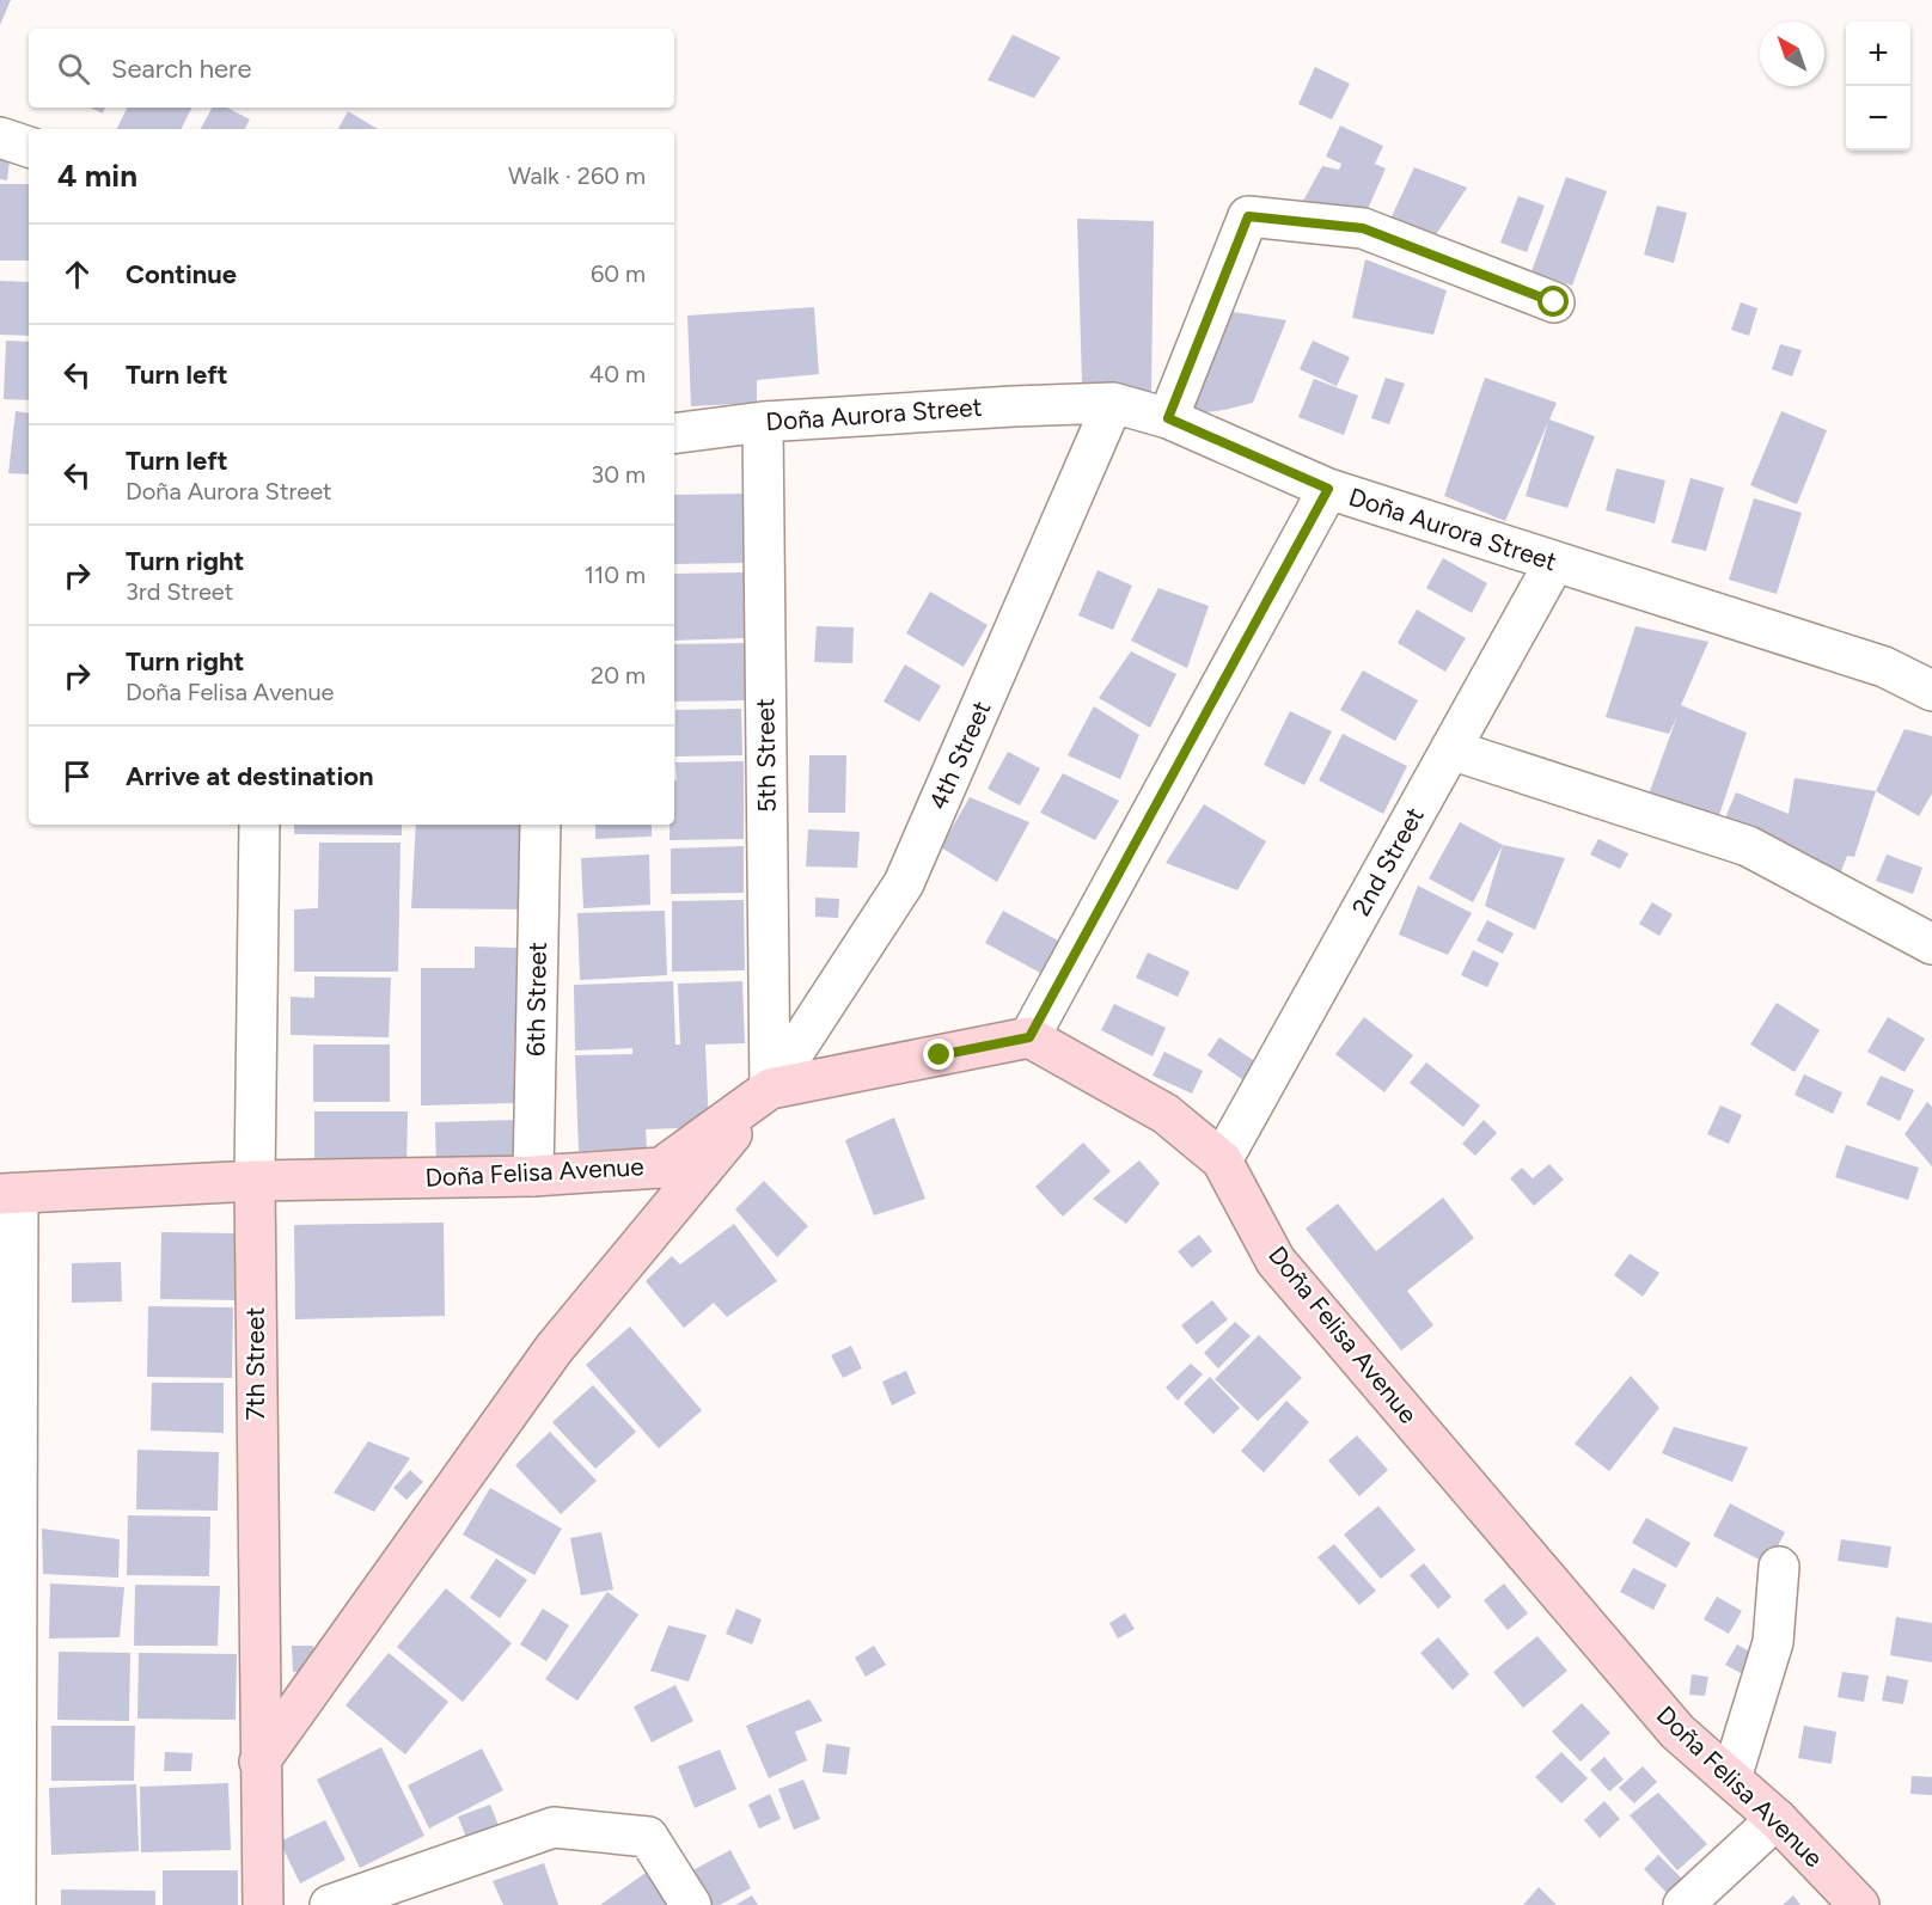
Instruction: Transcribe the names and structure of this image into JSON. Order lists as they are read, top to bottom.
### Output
{
  "streets": {
    "street": [
      "Doña Aurora Street",
      "5th Street",
      "4th Street",
      "2nd Street",
      "6th Street",
      "Doña Felisa Avenue",
      "7th Street"
    ]
  },
  "crossings": [
    ["Doña Aurora Street", "5th Street"],
    ["Doña Aurora Street", "4th Street"],
    ["Doña Aurora Street", "2nd Street"],
    ["5th Street", "4th Street"],
    ["5th Street", "Doña Felisa Avenue"],
    ["4th Street", "Doña Felisa Avenue"],
    ["2nd Street", "Doña Felisa Avenue"],
    ["6th Street", "Doña Felisa Avenue"],
    ["Doña Felisa Avenue", "7th Street"]
  ],
  "north": "top left",
  "page": {
    "map_buttons": ["+", "−"],
    "search": "Search here",
    "heading": ["4 min", "Walk · 260 m"],
    "list": [
      ["Continue", "60 m"],
      ["Turn left", "40 m"],
      ["Turn left", "Doña Aurora Street", "30 m"],
      ["Turn right", "3rd Street", "110 m"],
      ["Turn right", "Doña Felisa Avenue", "20 m"],
      "Arrive at destination"
    ]
  }
}
